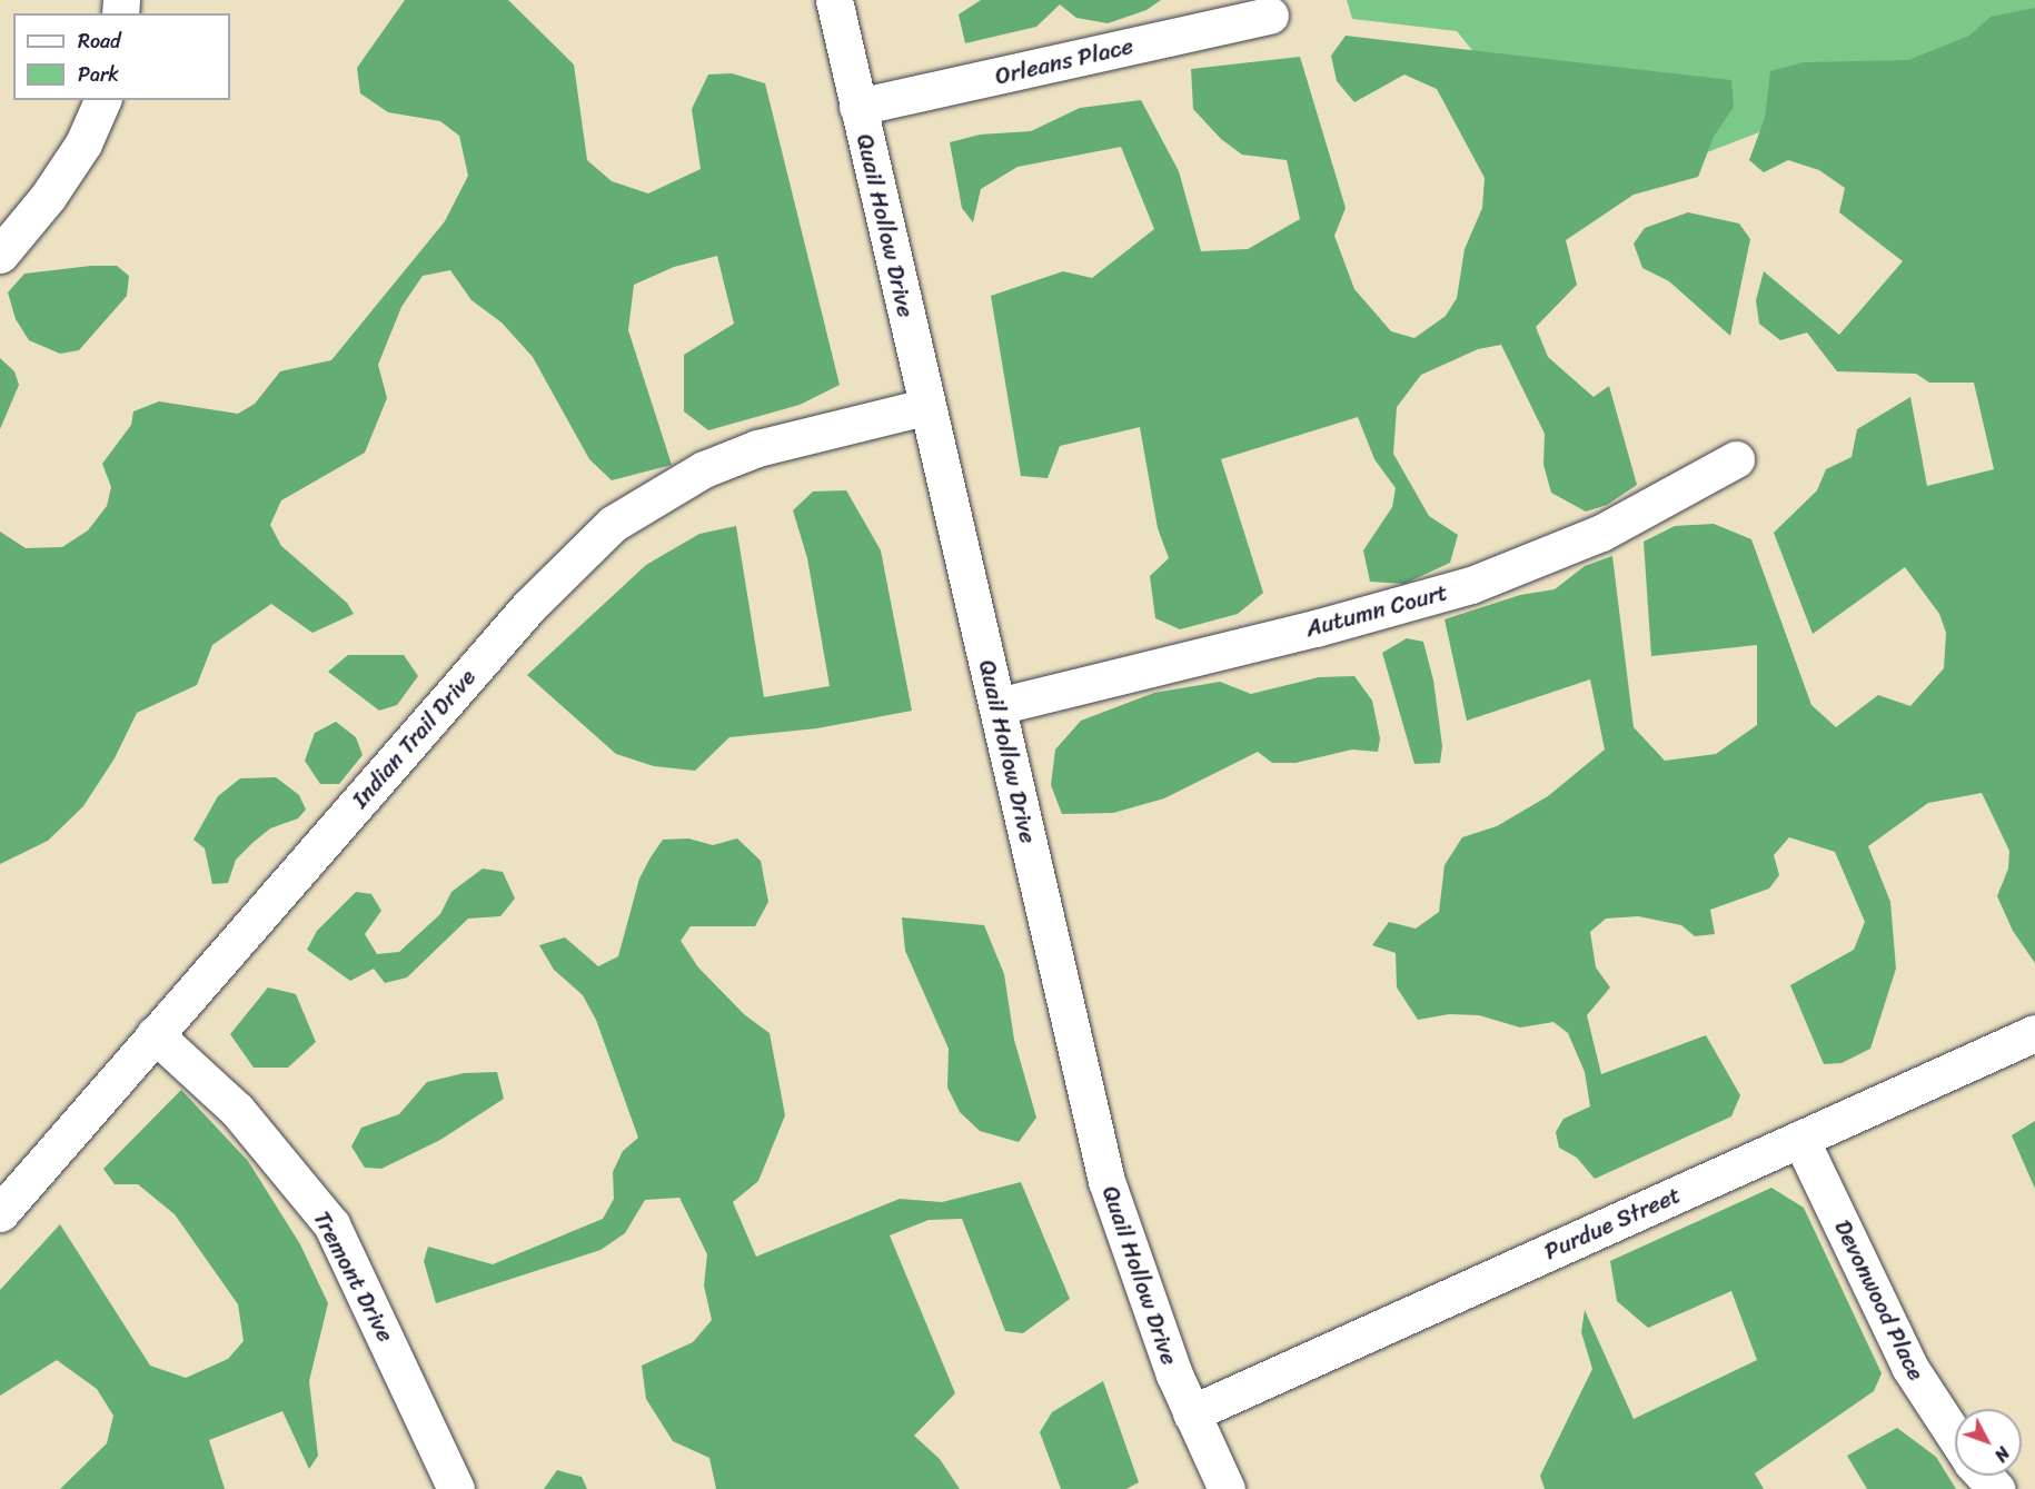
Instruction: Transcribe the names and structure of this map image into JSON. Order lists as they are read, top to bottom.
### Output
{
  "streets": {
    "street": [
      "Orleans Place",
      "Quail Hollow Drive",
      "Autumn Court",
      "Indian Trail Drive",
      "Purdue Street",
      "Tremont Drive",
      "Devonwood Place"
    ]
  },
  "crossings": [
    ["Orleans Place", "Quail Hollow Drive"],
    ["Quail Hollow Drive", "Autumn Court"],
    ["Quail Hollow Drive", "Indian Trail Drive"],
    ["Quail Hollow Drive", "Purdue Street"],
    ["Indian Trail Drive", "Tremont Drive"],
    ["Purdue Street", "Devonwood Place"]
  ],
  "legend": ["Road", "Park"],
  "north": "bottom right"
}
